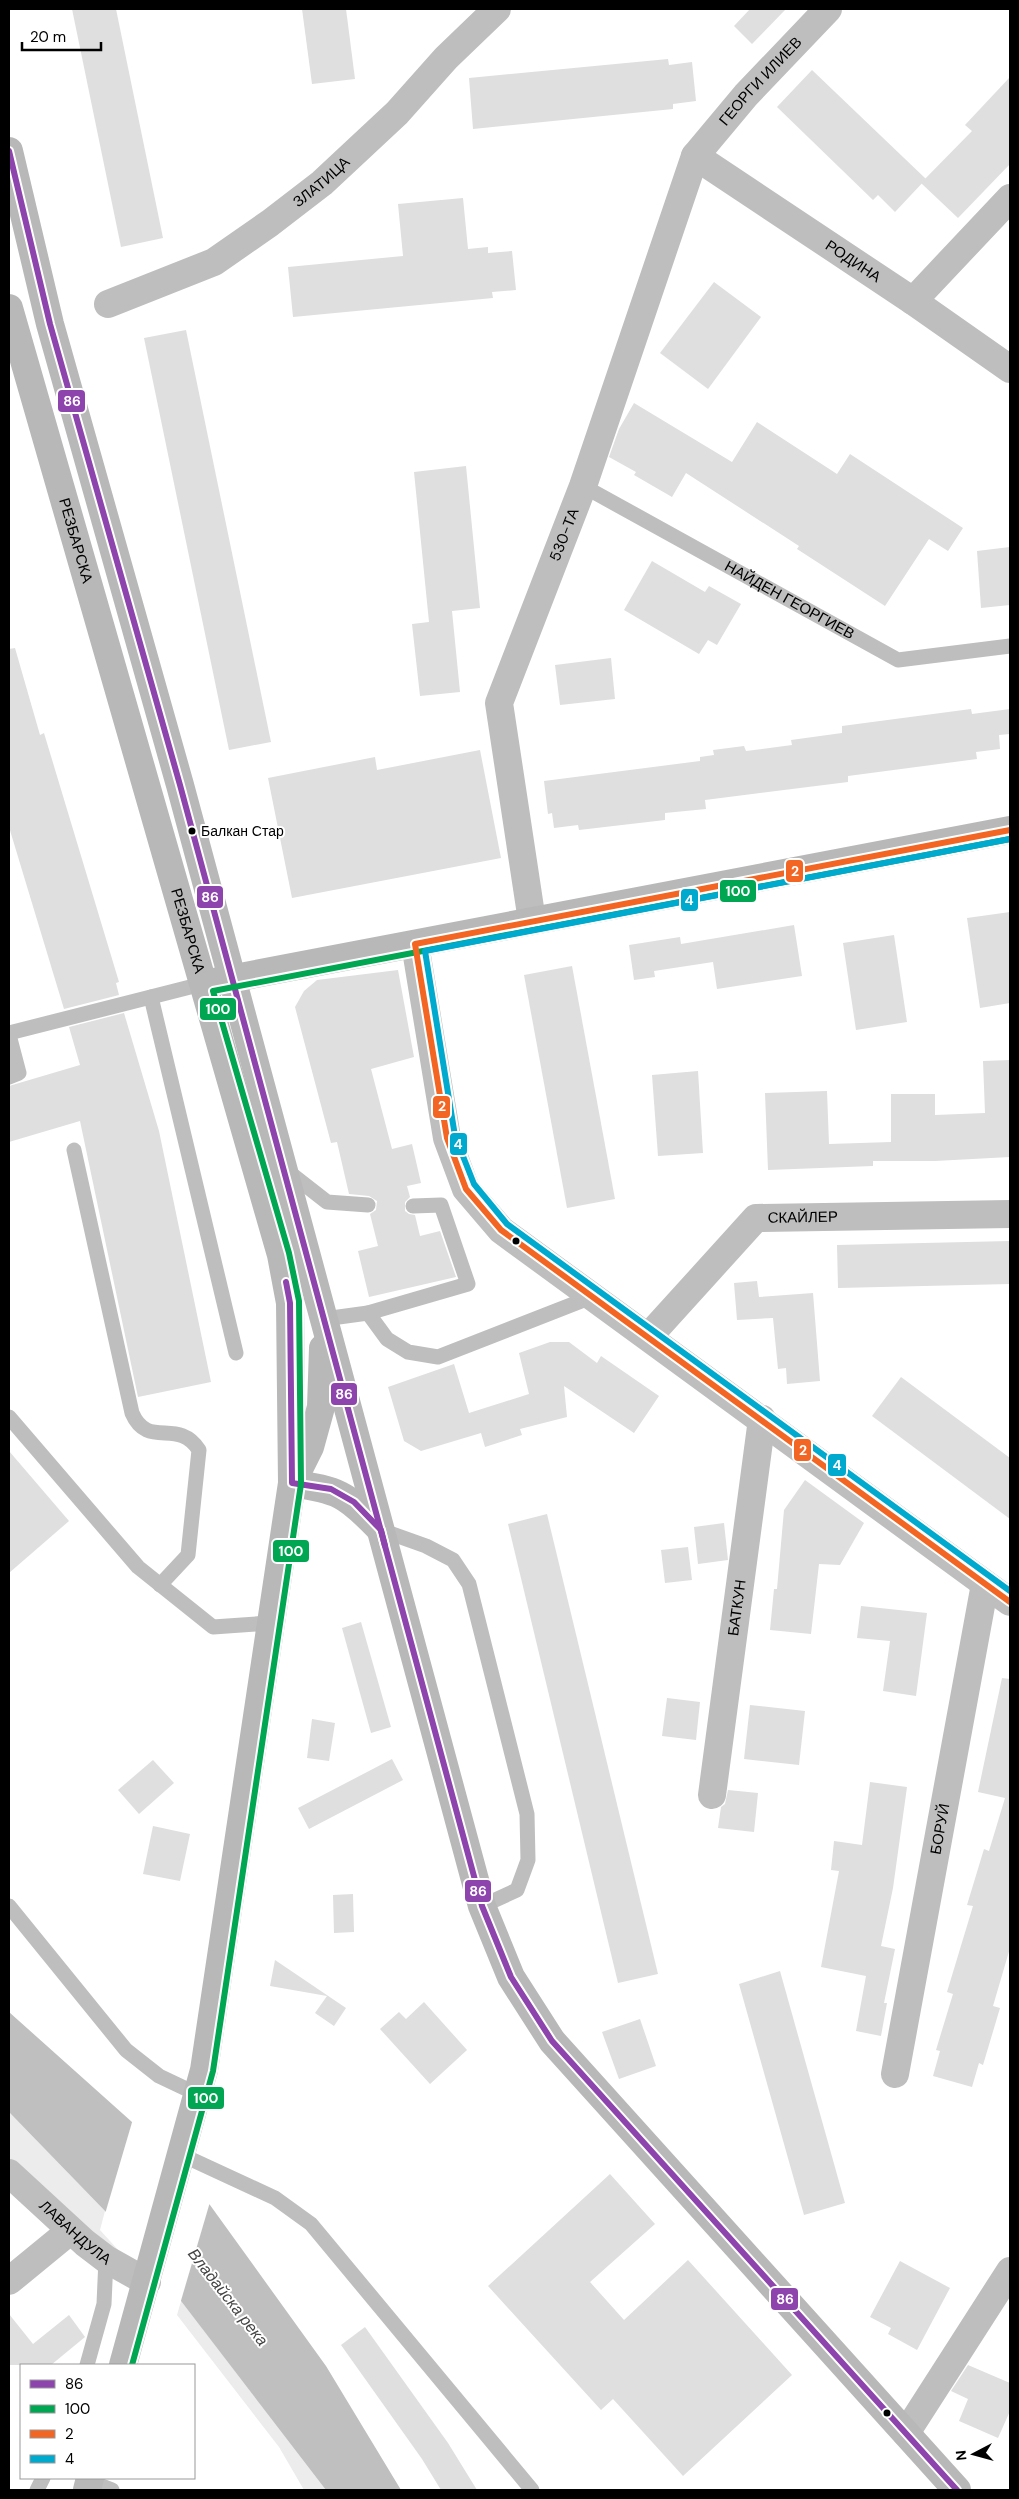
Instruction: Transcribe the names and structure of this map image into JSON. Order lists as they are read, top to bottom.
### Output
{
  "streets": {
    "street": [
      "ГЕОРГИ ИЛИЕВ",
      "ЗЛАТИЦА",
      "РОДИНА",
      "530-ТА",
      "РЕЗБАРСКА",
      "СКАЙЛЕР",
      "БАТКУН",
      "БОРУЙ",
      "ЛАВАНДУЛА"
    ],
    "lane": ["НАЙДЕН ГЕОРГИЕВ"]
  },
  "crossings": [
    ["ГЕОРГИ ИЛИЕВ", "РОДИНА"],
    ["ГЕОРГИ ИЛИЕВ", "530-ТА"],
    ["РОДИНА", "530-ТА"],
    ["530-ТА", "НАЙДЕН ГЕОРГИЕВ"]
  ],
  "water": ["Владайска река"],
  "places": ["Балкан Стар"],
  "lines": [
    "transit line 86",
    "transit line 2",
    "transit line 100",
    "transit line 4"
  ],
  "legend": [
    "86",
    "100",
    "2",
    "4"
  ],
  "scale_bar": "20 m",
  "north": "left"
}
